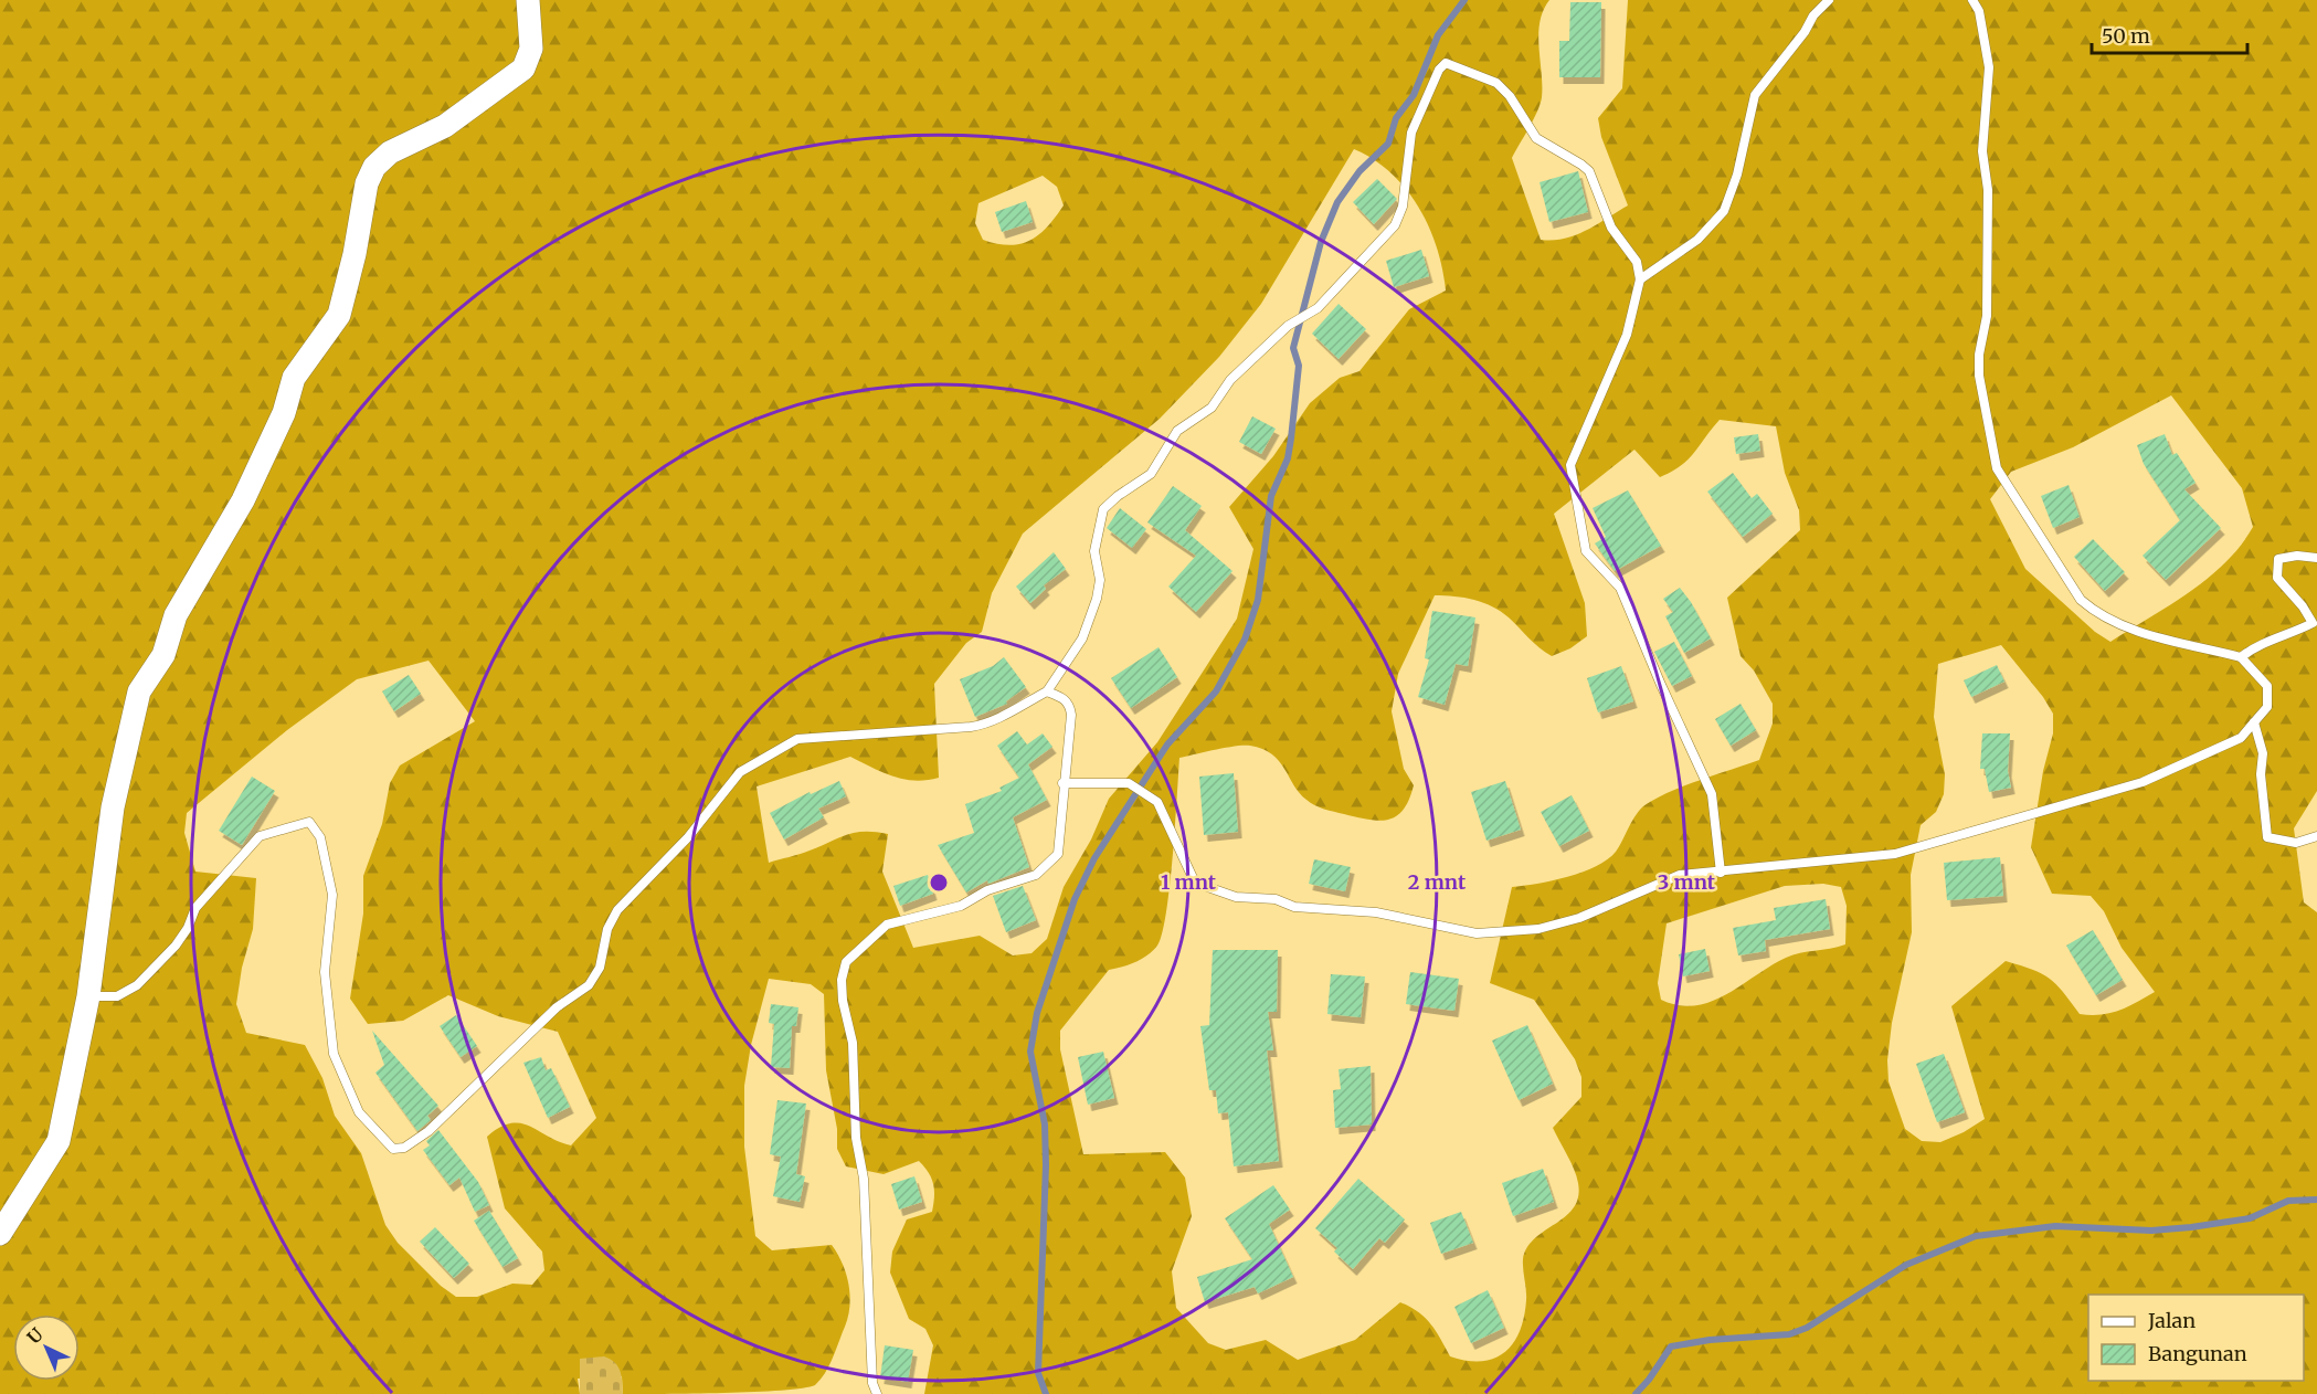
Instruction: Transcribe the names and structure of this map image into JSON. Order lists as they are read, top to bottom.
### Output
{
  "legend": ["Jalan", "Bangunan"],
  "scale_bar": "50 m",
  "north": "top left",
  "rings": ["1 mnt", "2 mnt", "3 mnt"]
}
